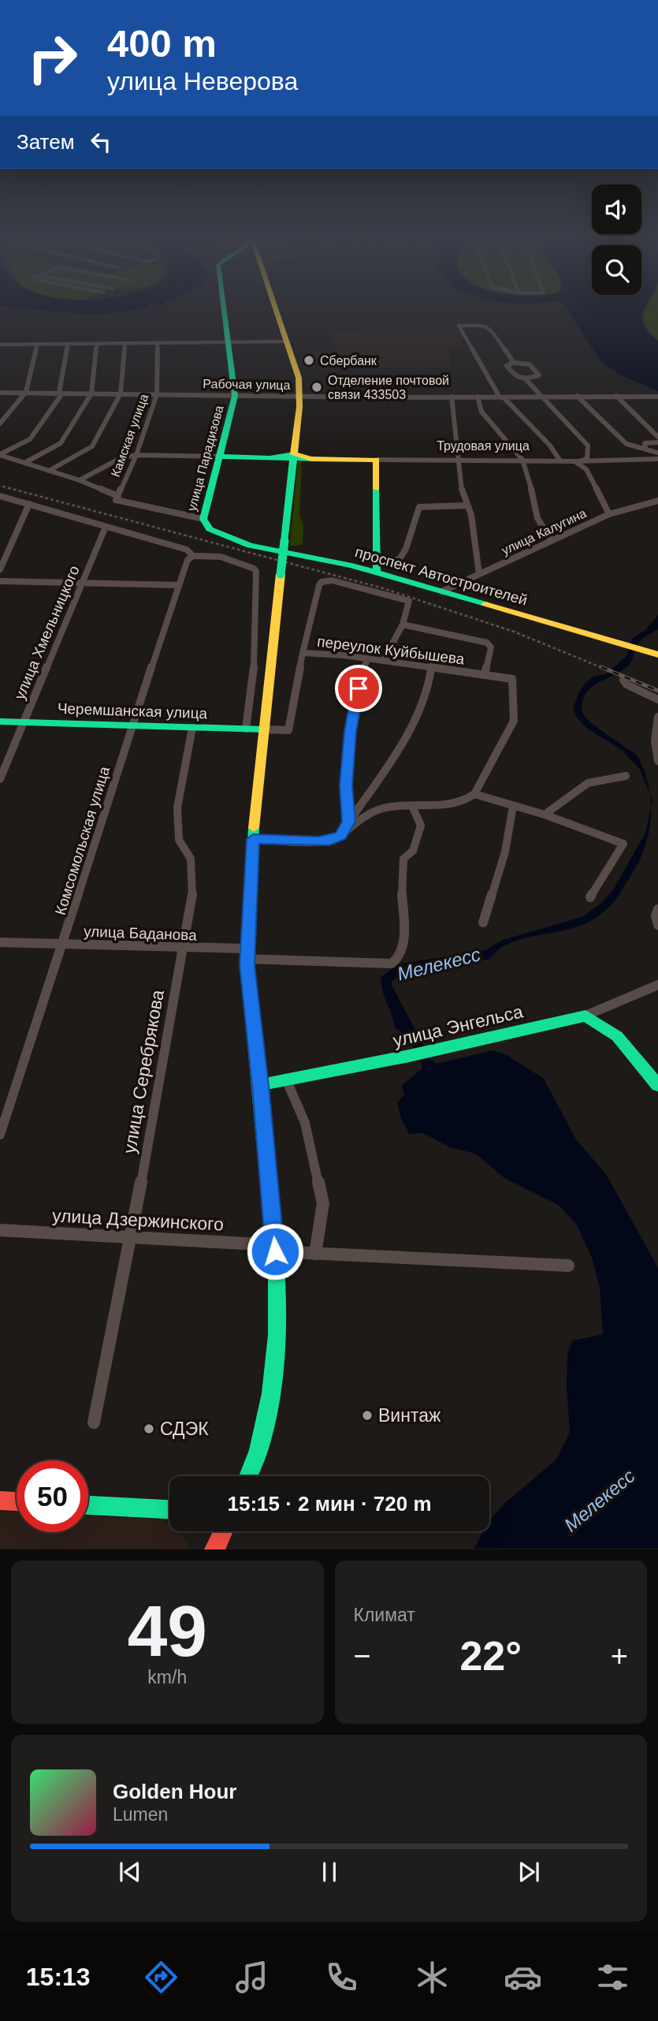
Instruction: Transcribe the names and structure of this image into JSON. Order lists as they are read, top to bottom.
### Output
{
  "streets": {
    "main road": [
      "Трудовая улица",
      "улица Парадизова",
      "проспект Автостроителей",
      "Черемшанская улица",
      "улица Энгельса"
    ],
    "street": [
      "Рабочая улица",
      "Камская улица",
      "улица Калугина",
      "улица Хмельницкого",
      "переулок Куйбышева",
      "Комсомольская улица",
      "улица Баданова",
      "улица Серебрякова",
      "улица Дзержинского"
    ]
  },
  "crossings": [
    ["Рабочая улица", "Камская улица"],
    ["Рабочая улица", "улица Парадизова"],
    ["улица Парадизова", "проспект Автостроителей"],
    ["улица Калугина", "проспект Автостроителей"],
    ["улица Хмельницкого", "Черемшанская улица"],
    ["переулок Куйбышева", "Черемшанская улица"],
    ["Черемшанская улица", "Комсомольская улица"],
    ["Черемшанская улица", "улица Серебрякова"],
    ["Комсомольская улица", "улица Баданова"],
    ["улица Баданова", "улица Серебрякова"],
    ["улица Серебрякова", "улица Дзержинского"]
  ],
  "water": ["Мелекесс"],
  "places": [
    "Сбербанк",
    "Отделение почтовой связи 433503",
    "Винтаж",
    "СДЭК"
  ],
  "page": {
    "turn": ["400 m", "улица Неверова"],
    "then": "Затем",
    "limit": "50",
    "trip": "15:15 · 2 мин · 720 m",
    "tile": [
      ["49", "km/h"],
      "Климат"
    ],
    "heat": ["−", "22°", "+"],
    "song": ["Golden Hour", "Lumen"],
    "tabs": "15:13"
  }
}
